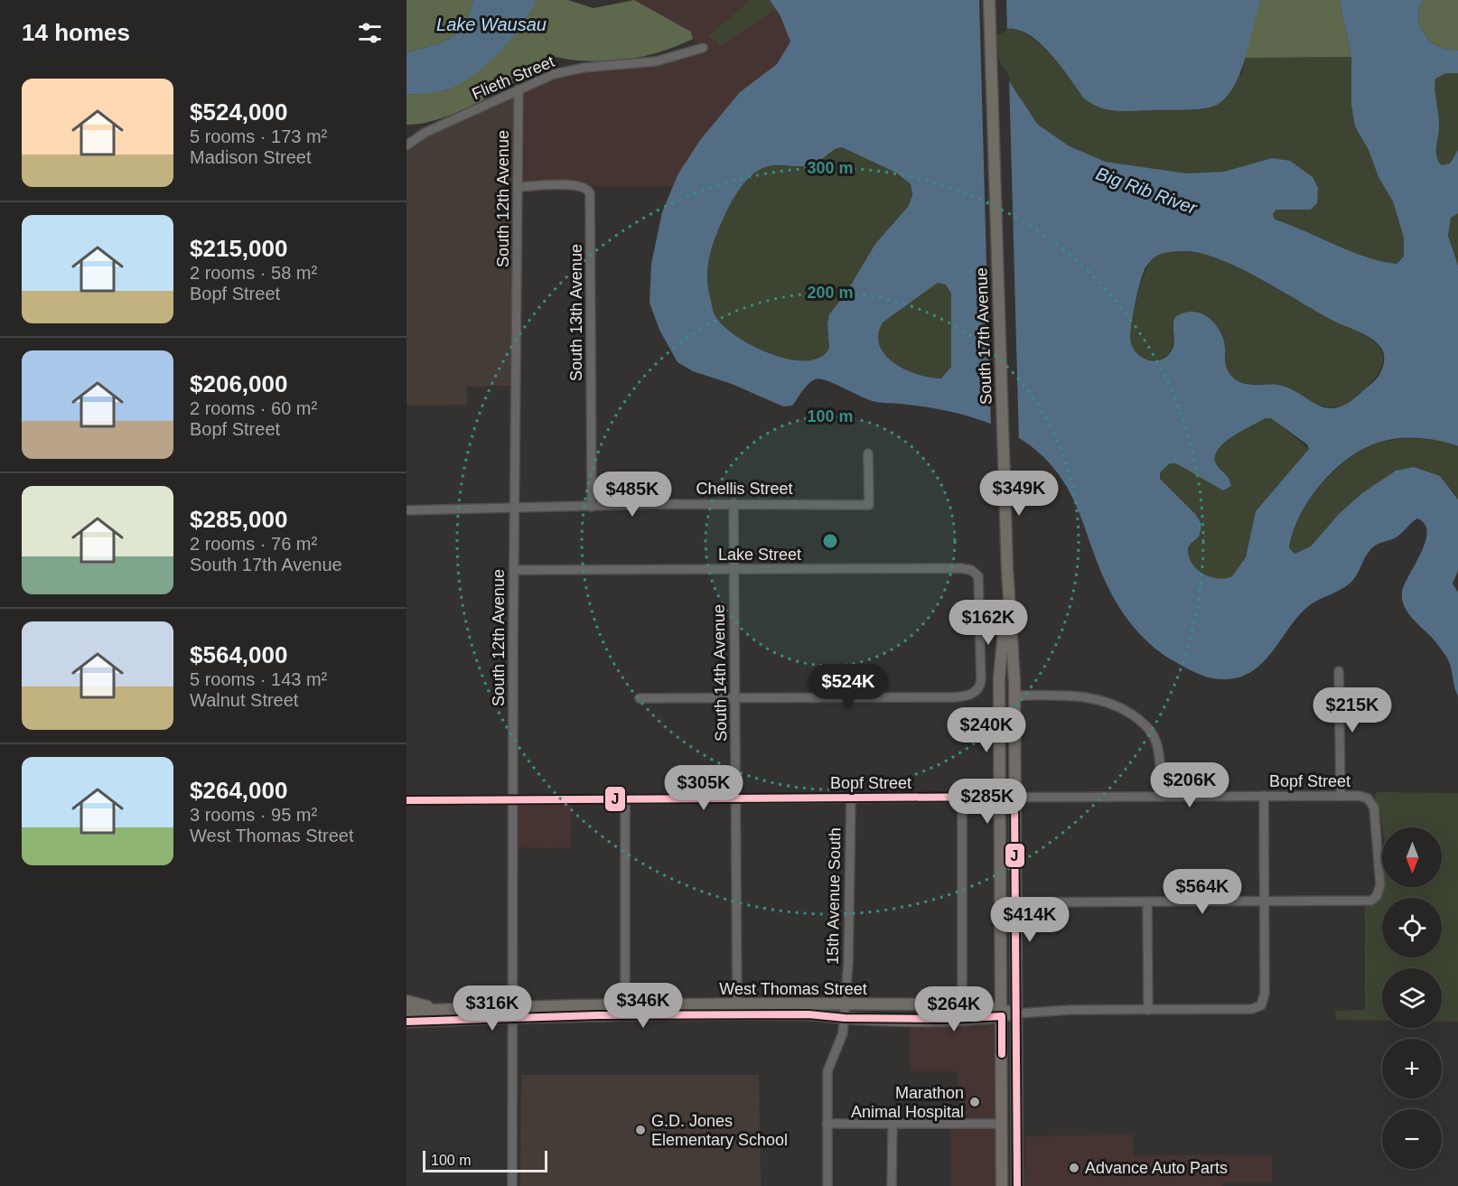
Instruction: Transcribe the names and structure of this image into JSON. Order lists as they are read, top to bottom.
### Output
{
  "streets": {
    "main road": ["South 17th Avenue", "West Thomas Street"],
    "street": [
      "Flieth Street",
      "South 12th Avenue",
      "South 13th Avenue",
      "Chellis Street",
      "Lake Street",
      "South 14th Avenue",
      "Bopf Street",
      "15th Avenue South"
    ]
  },
  "crossings": [
    ["Flieth Street", "South 12th Avenue"],
    ["South 12th Avenue", "South 13th Avenue"],
    ["South 12th Avenue", "Chellis Street"],
    ["South 12th Avenue", "Lake Street"],
    ["South 12th Avenue", "Bopf Street"],
    ["South 12th Avenue", "West Thomas Street"],
    ["South 13th Avenue", "Chellis Street"],
    ["South 17th Avenue", "Bopf Street"],
    ["South 17th Avenue", "West Thomas Street"],
    ["Chellis Street", "South 14th Avenue"],
    ["Lake Street", "South 14th Avenue"],
    ["South 14th Avenue", "Bopf Street"],
    ["South 14th Avenue", "West Thomas Street"],
    ["Bopf Street", "15th Avenue South"],
    ["Bopf Street", "West Thomas Street"],
    ["15th Avenue South", "West Thomas Street"]
  ],
  "water": ["Lake Wausau", "Big Rib River"],
  "places": ["Marathon Animal Hospital", "G.D. Jones Elementary School", "Advance Auto Parts"],
  "lines": ["transit line J"],
  "scale_bar": "100 m",
  "north": "bottom",
  "page": {
    "heading": "14 homes",
    "list": [
      {
        "name": "$524,000",
        "note": "5 rooms · 173 m² · Madison Street"
      },
      {
        "name": "$215,000",
        "note": "2 rooms · 58 m² · Bopf Street"
      },
      {
        "name": "$206,000",
        "note": "2 rooms · 60 m² · Bopf Street"
      },
      {
        "name": "$285,000",
        "note": "2 rooms · 76 m² · South 17th Avenue"
      },
      {
        "name": "$564,000",
        "note": "5 rooms · 143 m² · Walnut Street"
      },
      {
        "name": "$264,000",
        "note": "3 rooms · 95 m² · West Thomas Street"
      }
    ],
    "price": [
      "$349K",
      "$485K",
      "$162K",
      "$524K",
      "$215K",
      "$240K",
      "$206K",
      "$305K",
      "$285K",
      "$564K",
      "$414K",
      "$346K",
      "$316K",
      "$264K"
    ],
    "map_buttons": ["+", "−"],
    "scale": "100 m"
  },
  "rings": ["300 m", "200 m", "100 m"]
}
